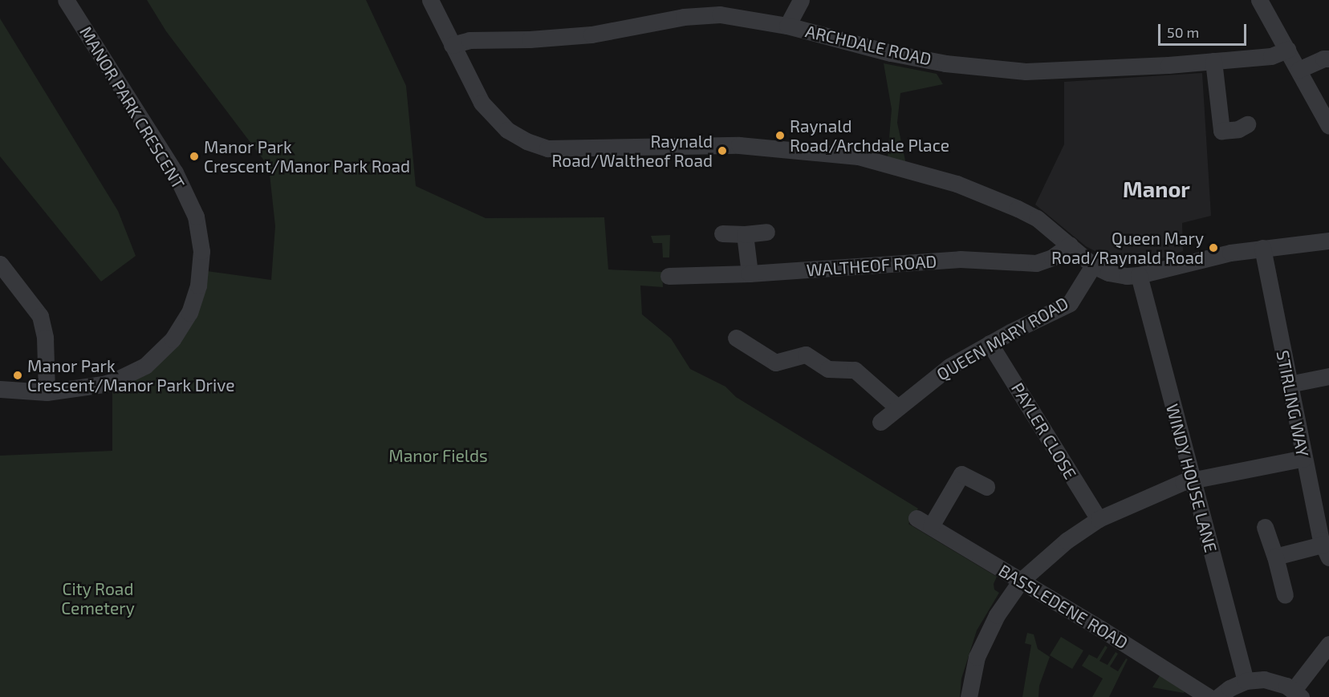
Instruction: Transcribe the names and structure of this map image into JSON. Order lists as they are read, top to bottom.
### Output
{
  "streets": {
    "street": [
      "ARCHDALE ROAD",
      "MANOR PARK CRESCENT",
      "WALTHEOF ROAD",
      "QUEEN MARY ROAD",
      "STIRLING WAY",
      "PAYLER CLOSE",
      "WINDY HOUSE LANE",
      "BASSLEDENE ROAD"
    ]
  },
  "crossings": [
    ["QUEEN MARY ROAD", "PAYLER CLOSE"]
  ],
  "districts": ["Manor"],
  "parks": ["Manor Fields", "City Road Cemetery"],
  "places": [
    "Raynald Road/Archdale Place",
    "Raynald Road/Waltheof Road",
    "Manor Park Crescent/Manor Park Road",
    "Queen Mary Road/Raynald Road",
    "Manor Park Crescent/Manor Park Drive"
  ],
  "scale_bar": "50 m"
}
